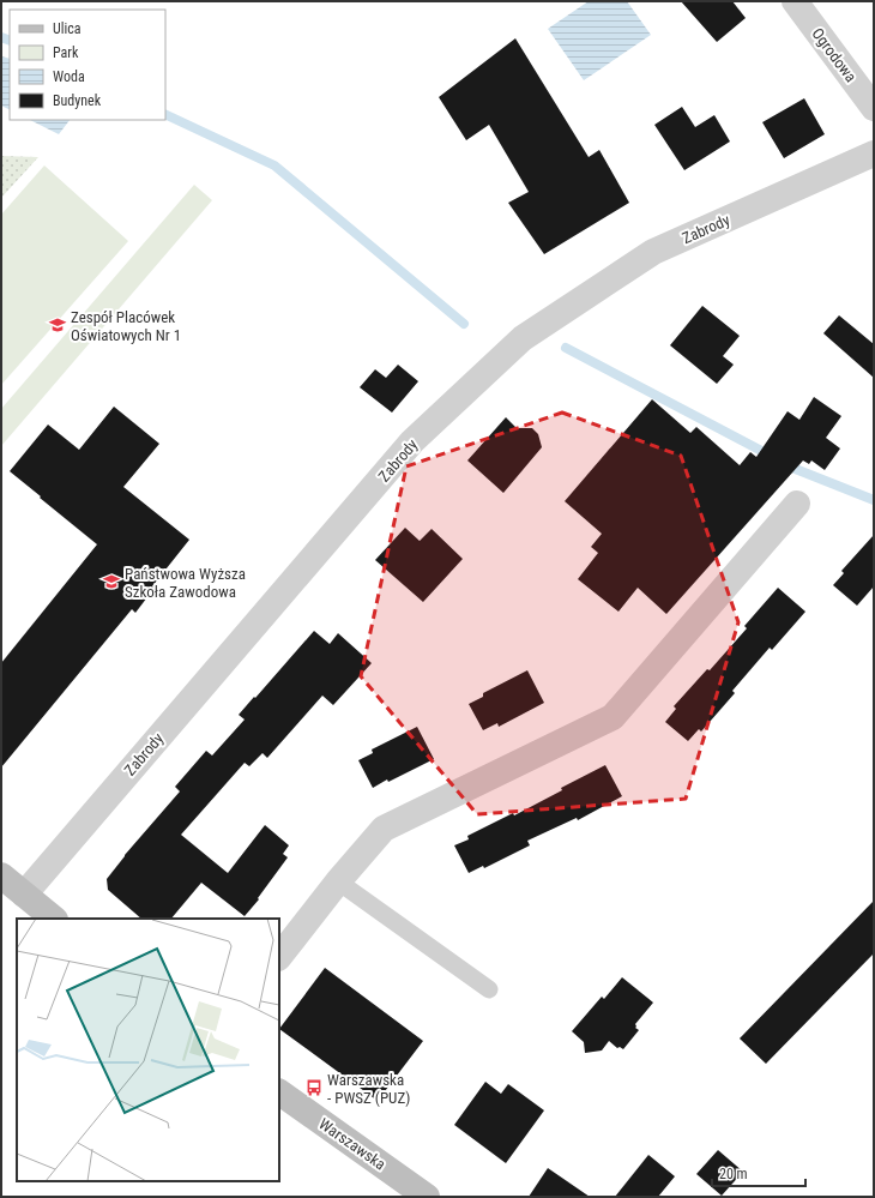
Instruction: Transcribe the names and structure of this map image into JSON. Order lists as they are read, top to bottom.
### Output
{
  "streets": {
    "main road": ["Warszawska"],
    "street": ["Ogrodowa", "Zabrody"]
  },
  "places": {
    "school or university": ["Zespół Placówek Oświatowych Nr 1", "Państwowa Wyższa Szkoła Zawodowa"],
    "bus stop": ["Warszawska - PWSZ (PUZ)"]
  },
  "legend": [
    "Ulica",
    "Park",
    "Woda",
    "Budynek"
  ],
  "scale_bar": "20 m"
}
